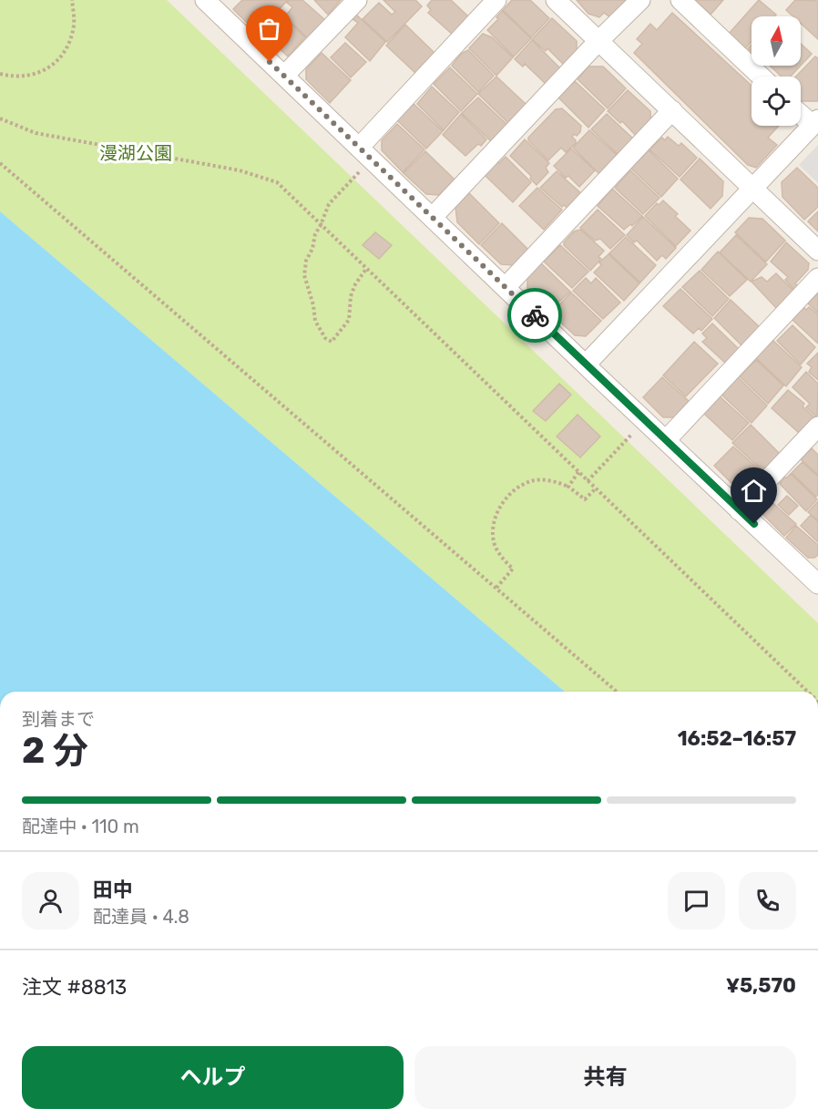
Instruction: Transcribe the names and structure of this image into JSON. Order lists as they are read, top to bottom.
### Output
{
  "parks": ["漫湖公園"],
  "north": "top",
  "page": {
    "heading": ["2 分", "到着まで", "16:52–16:57"],
    "panel": [
      "田中",
      "配達員 · 4.8",
      "注文 #8813",
      "¥5,570"
    ],
    "bar": "配達中 · 110 m",
    "buttons": ["ヘルプ", "共有"]
  }
}
